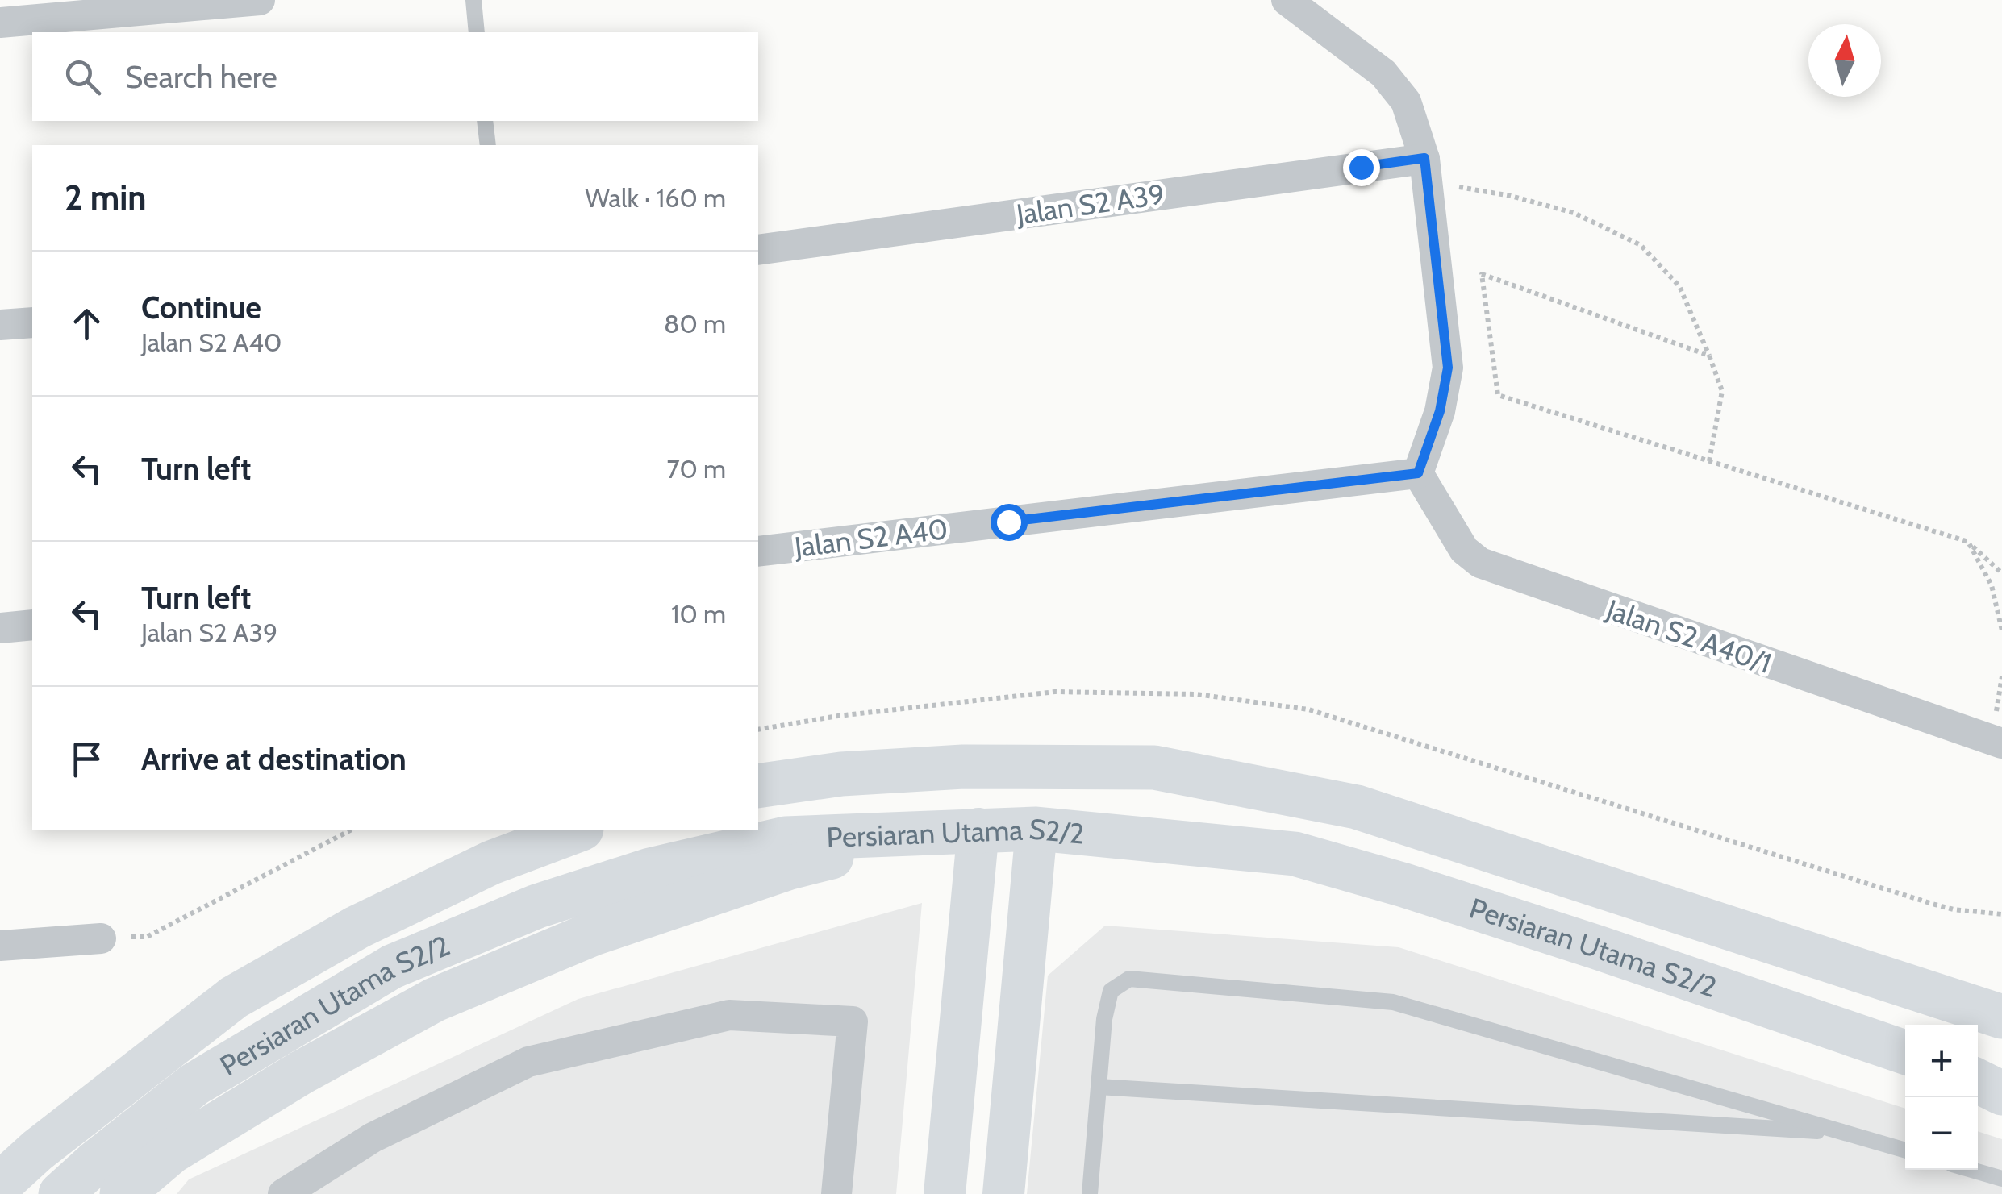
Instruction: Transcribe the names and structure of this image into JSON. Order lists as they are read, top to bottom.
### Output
{
  "streets": {
    "main road": ["Persiaran Utama S2/2"],
    "street": ["Jalan S2 A39", "Jalan S2 A40", "Jalan S2 A40/1"]
  },
  "crossings": [
    ["Jalan S2 A40", "Jalan S2 A40/1"]
  ],
  "north": "top",
  "page": {
    "search": "Search here",
    "heading": ["2 min", "Walk · 160 m"],
    "list": [
      ["Continue", "Jalan S2 A40", "80 m"],
      ["Turn left", "70 m"],
      ["Turn left", "Jalan S2 A39", "10 m"],
      "Arrive at destination"
    ],
    "map_buttons": ["+", "−"]
  }
}
